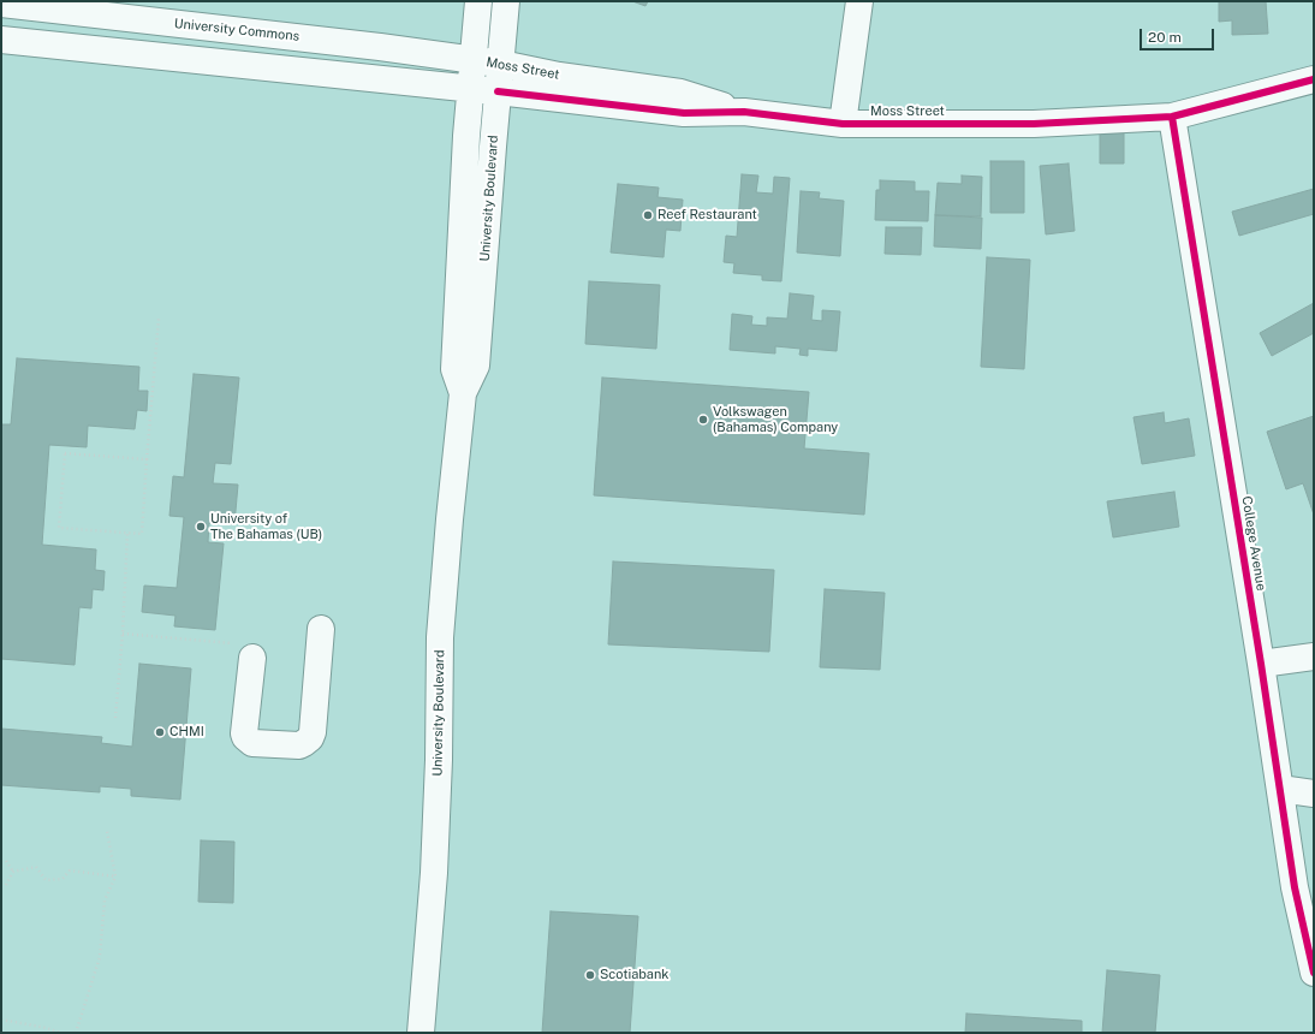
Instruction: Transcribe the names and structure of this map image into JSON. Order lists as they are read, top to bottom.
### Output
{
  "streets": {
    "main road": [
      "University Commons",
      "Moss Street",
      "University Boulevard",
      "College Avenue"
    ]
  },
  "crossings": [
    ["University Commons", "Moss Street"],
    ["University Commons", "University Boulevard"],
    ["Moss Street", "University Boulevard"],
    ["Moss Street", "College Avenue"]
  ],
  "places": [
    "Reef Restaurant",
    "Volkswagen (Bahamas) Company",
    "University of The Bahamas (UB)",
    "CHMI",
    "Scotiabank"
  ],
  "scale_bar": "20 m"
}
